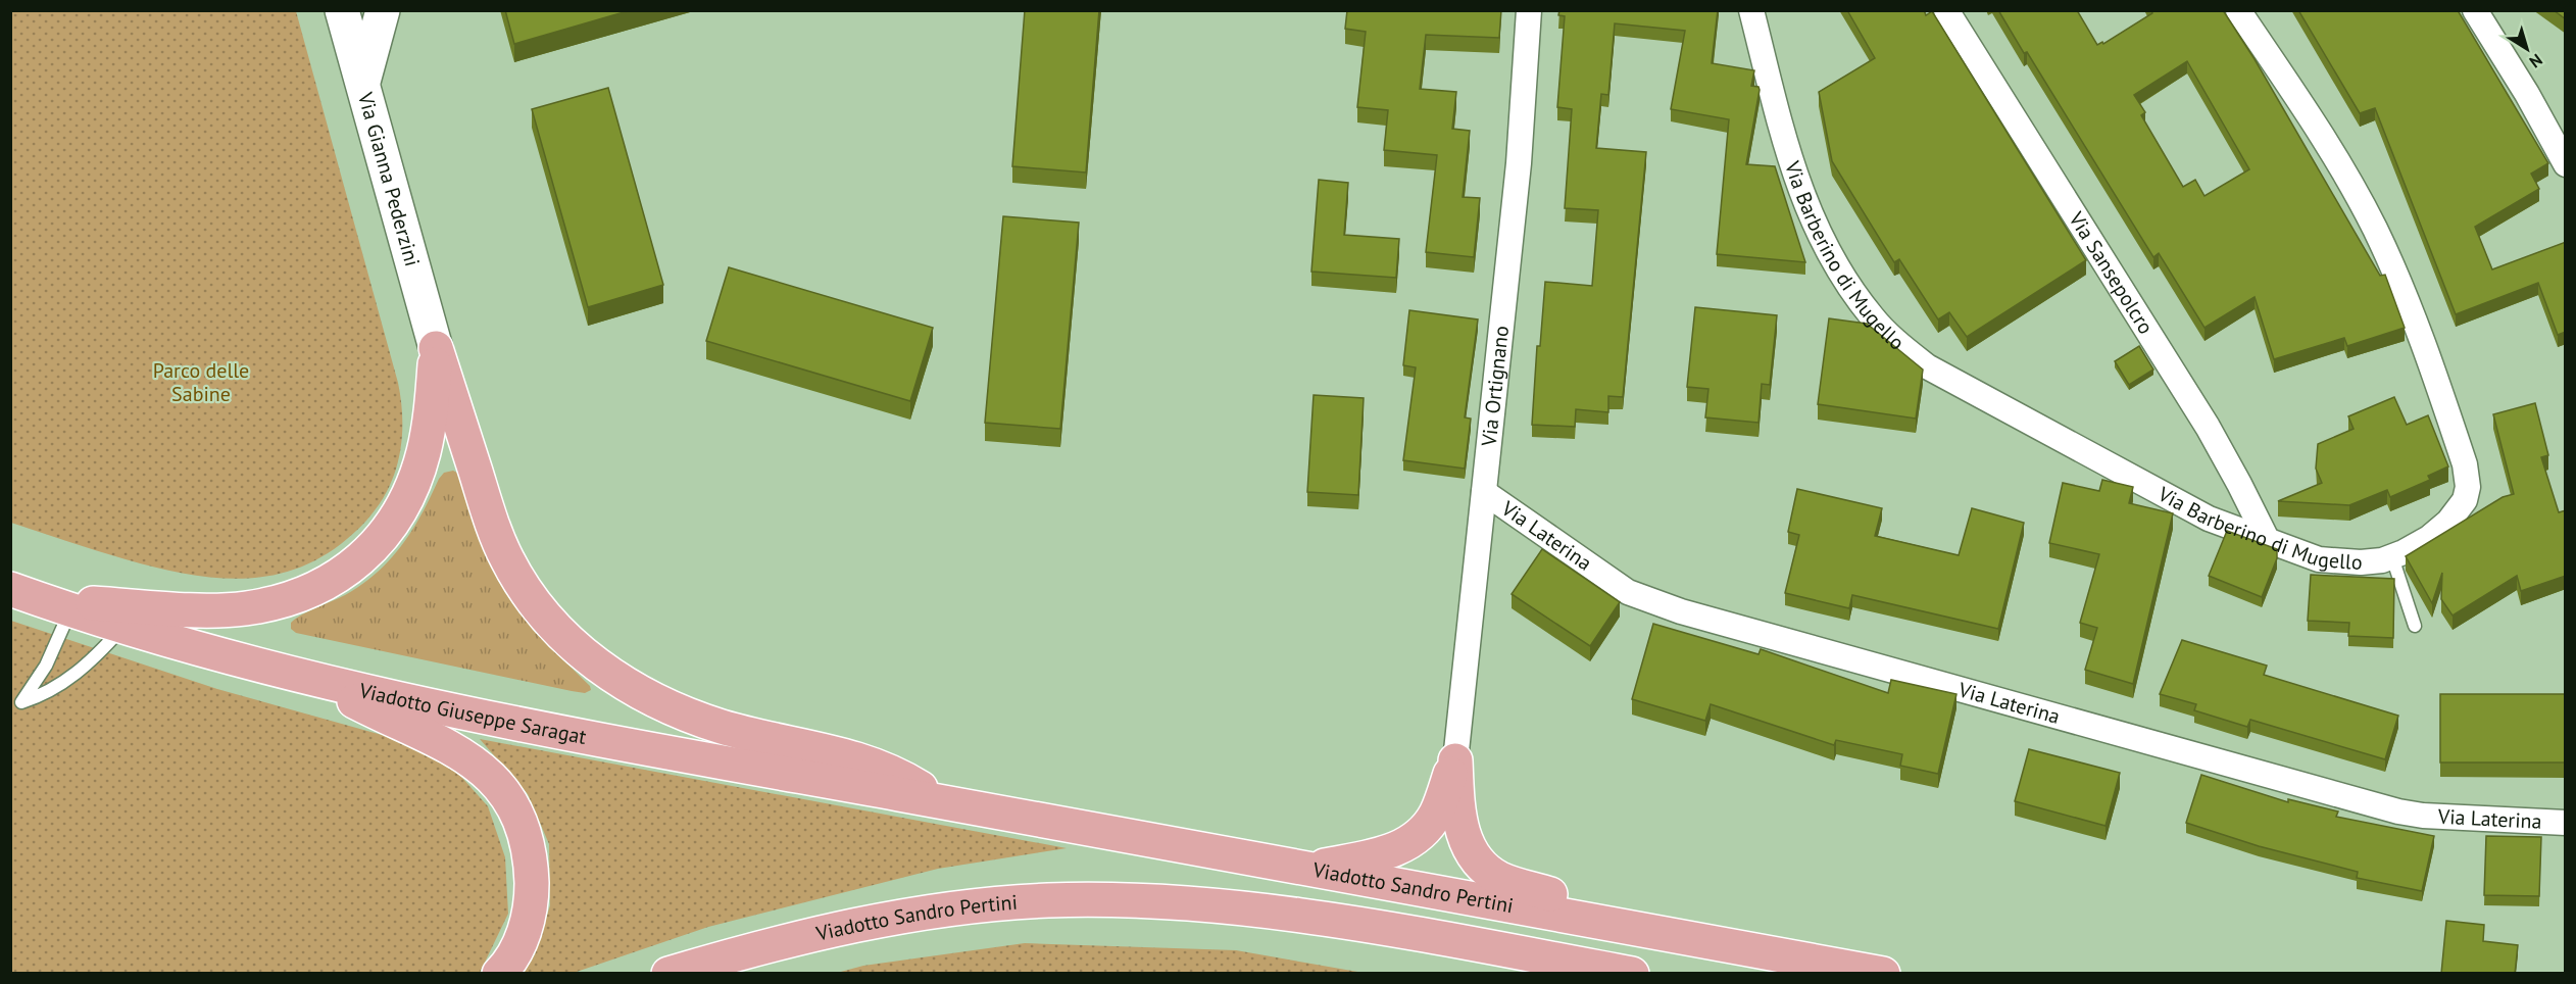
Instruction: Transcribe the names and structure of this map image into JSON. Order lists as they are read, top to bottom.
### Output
{
  "streets": {
    "main road": ["Viadotto Giuseppe Saragat", "Viadotto Sandro Pertini"],
    "street": [
      "Via Gianna Pederzini",
      "Via Barberino di Mugello",
      "Via Sansepolcro",
      "Via Ortignano",
      "Via Laterina"
    ]
  },
  "crossings": [
    ["Via Barberino di Mugello", "Via Sansepolcro"],
    ["Via Ortignano", "Via Laterina"],
    ["Viadotto Giuseppe Saragat", "Viadotto Sandro Pertini"]
  ],
  "parks": ["Parco delle Sabine"],
  "north": "bottom right"
}
